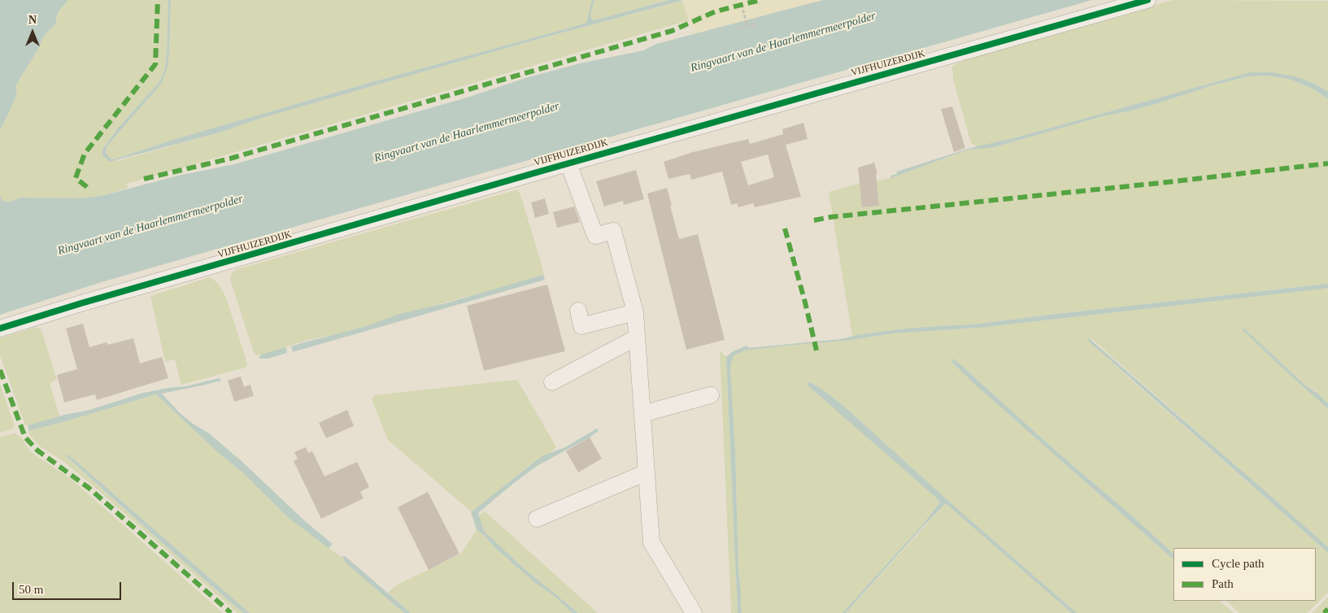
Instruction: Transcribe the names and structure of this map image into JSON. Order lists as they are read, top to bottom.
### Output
{
  "streets": {
    "street": ["VIJFHUIZERDIJK"]
  },
  "water": ["Ringvaart van de Haarlemmermeerpolder"],
  "legend": ["Cycle path", "Path"],
  "scale_bar": "50 m",
  "north": "top"
}
